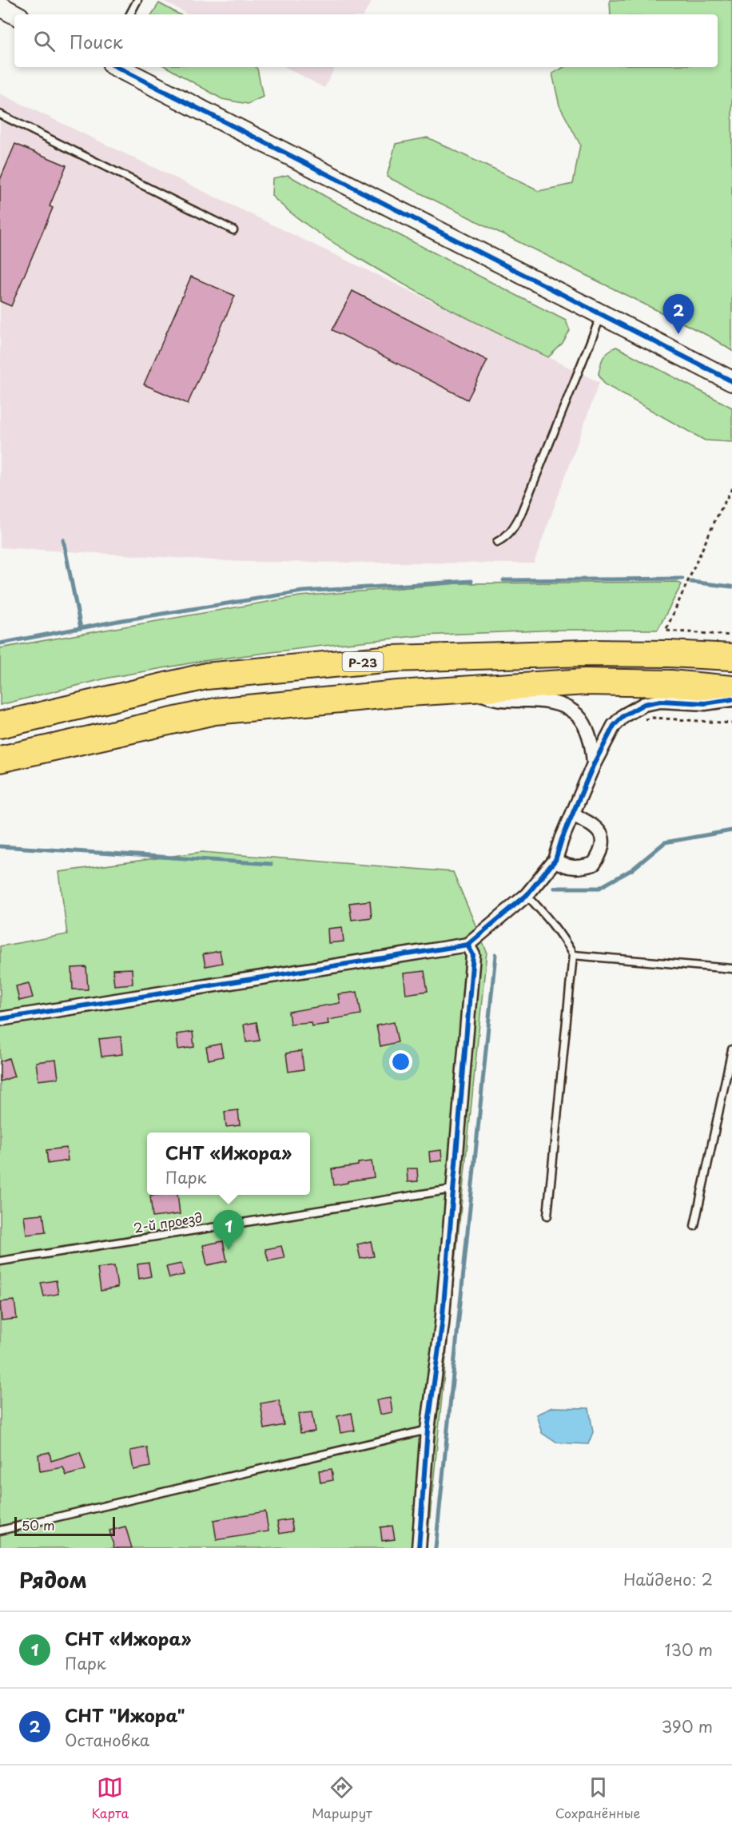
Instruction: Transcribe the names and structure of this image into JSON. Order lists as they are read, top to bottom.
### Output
{
  "streets": {
    "highway": ["Р-23"],
    "lane": ["2-й проезд"]
  },
  "scale_bar": "50 m",
  "page": {
    "search": "Поиск",
    "pins": ["2", "1"],
    "popup": ["СНТ «Ижора»", "Парк"],
    "scale": "50 m",
    "heading": ["Рядом", "Найдено: 2"],
    "list": [
      {
        "mark": "1",
        "name": "СНТ «Ижора»",
        "note": "Парк",
        "value": "130 m"
      },
      {
        "mark": "2",
        "name": "СНТ \"Ижора\"",
        "note": "Остановка",
        "value": "390 m"
      }
    ],
    "nav": ["Карта", "Маршрут", "Сохранённые"]
  }
}
